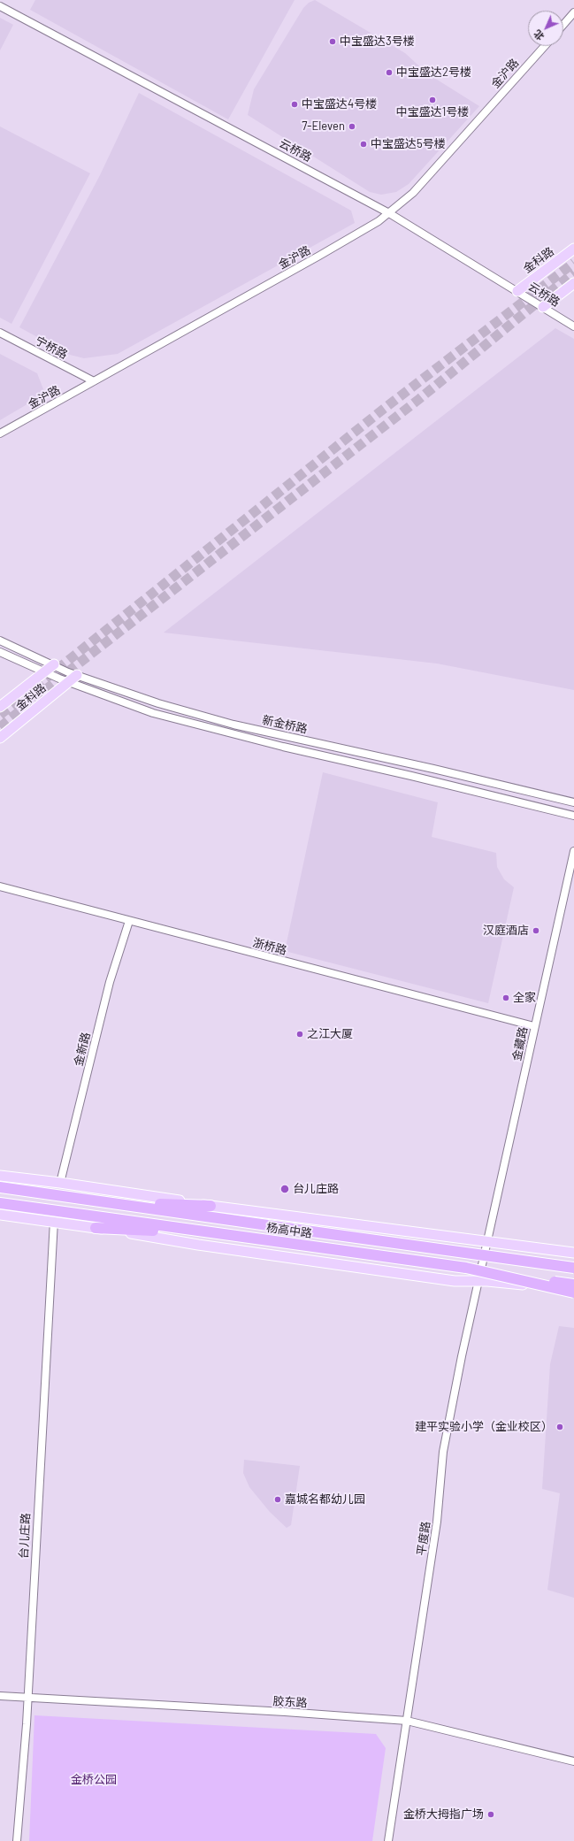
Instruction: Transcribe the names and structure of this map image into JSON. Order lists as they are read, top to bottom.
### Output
{
  "streets": {
    "highway": ["杨高中路"],
    "main road": ["金科路"],
    "street": [
      "金沪路",
      "云桥路",
      "宁桥路",
      "新金桥路",
      "浙桥路",
      "金藏路",
      "金新路",
      "台儿庄路",
      "平度路",
      "胶东路"
    ]
  },
  "crossings": [
    ["金沪路", "云桥路"],
    ["金沪路", "宁桥路"],
    ["云桥路", "金科路"],
    ["金科路", "新金桥路"],
    ["浙桥路", "金藏路"],
    ["浙桥路", "金新路"],
    ["金藏路", "杨高中路"],
    ["金藏路", "平度路"],
    ["金新路", "杨高中路"],
    ["杨高中路", "平度路"],
    ["台儿庄路", "胶东路"],
    ["平度路", "胶东路"]
  ],
  "parks": ["金桥公园"],
  "places": [
    "中宝盛达3号楼",
    "中宝盛达2号楼",
    "中宝盛达1号楼",
    "中宝盛达4号楼",
    "7-Eleven",
    "中宝盛达5号楼",
    "汉庭酒店",
    "全家",
    "之江大厦",
    "台儿庄路",
    "建平实验小学（金业校区）",
    "嘉城名都幼儿园",
    "金桥大拇指广场"
  ],
  "north": "bottom left"
}
